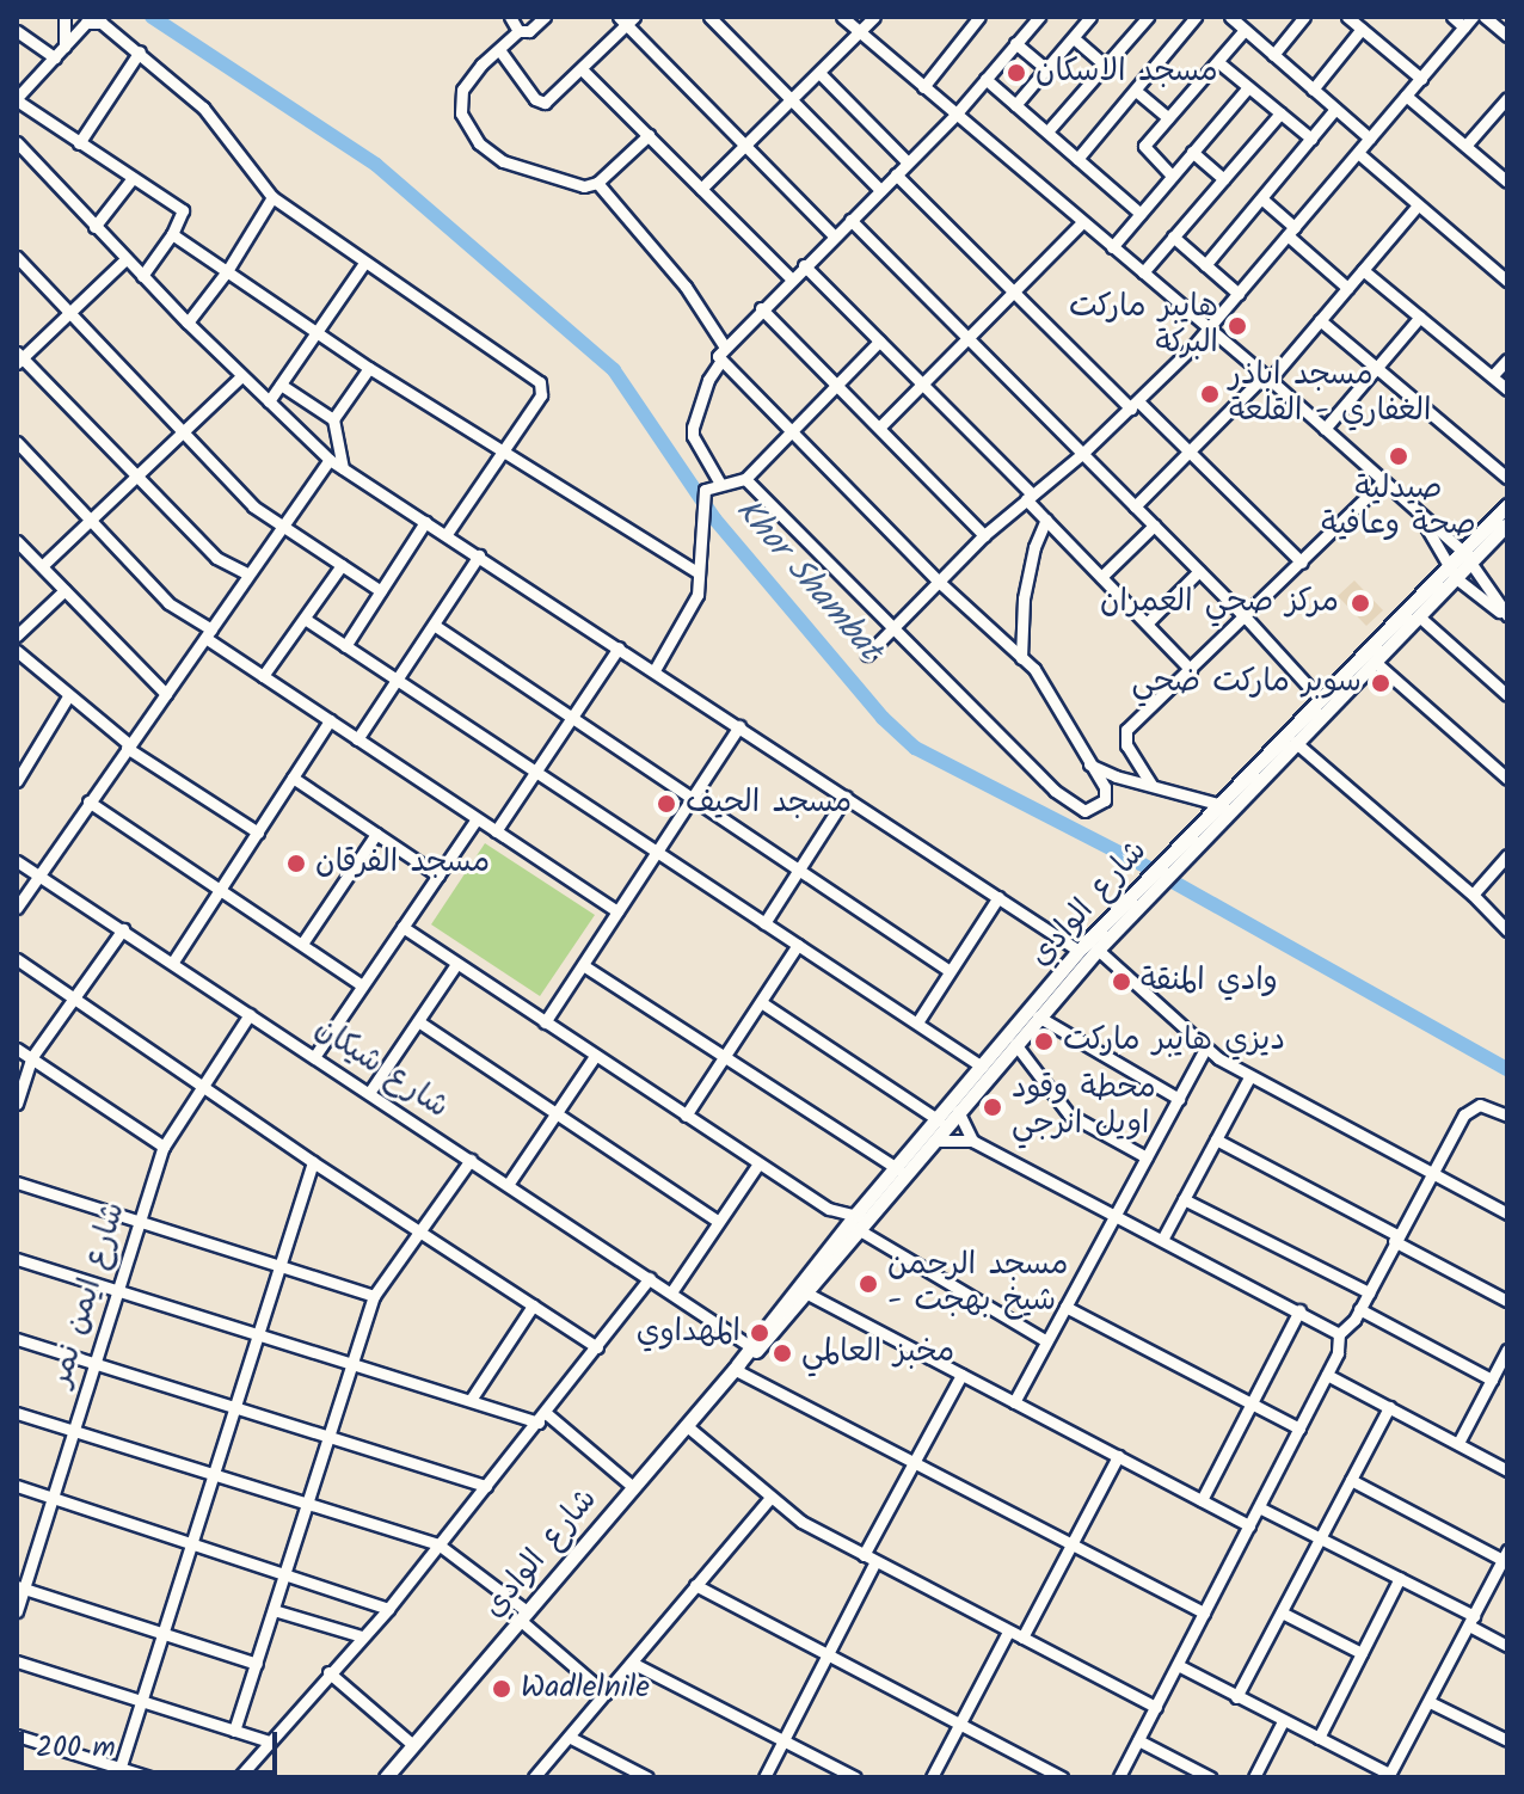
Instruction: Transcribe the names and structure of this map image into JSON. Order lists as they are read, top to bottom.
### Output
{
  "streets": {
    "main road": ["شارع الوادي"],
    "street": ["شارع شيكان", "شارع ايمن نمر"]
  },
  "crossings": [
    ["شارع الوادي", "شارع شيكان"],
    ["شارع شيكان", "شارع ايمن نمر"]
  ],
  "water": ["Khor Shambat"],
  "places": [
    "مسجد الاسكان",
    "هايبر ماركت البركة",
    "مسجد اباذر الغفاري - القلعة",
    "صيدلية صحة وعافية",
    "مركز صحي العمران",
    "سوبر ماركت ضحي",
    "مسجد الحيف",
    "مسجد الفرقان",
    "وادي المنقة",
    "ديزي هايبر ماركت",
    "محطة وقود اويل انرجي",
    "مسجد الرحمن - شيخ بهجت",
    "المهداوي",
    "مخبز العالمي",
    "Wadlelnile"
  ],
  "scale_bar": "200 m"
}
